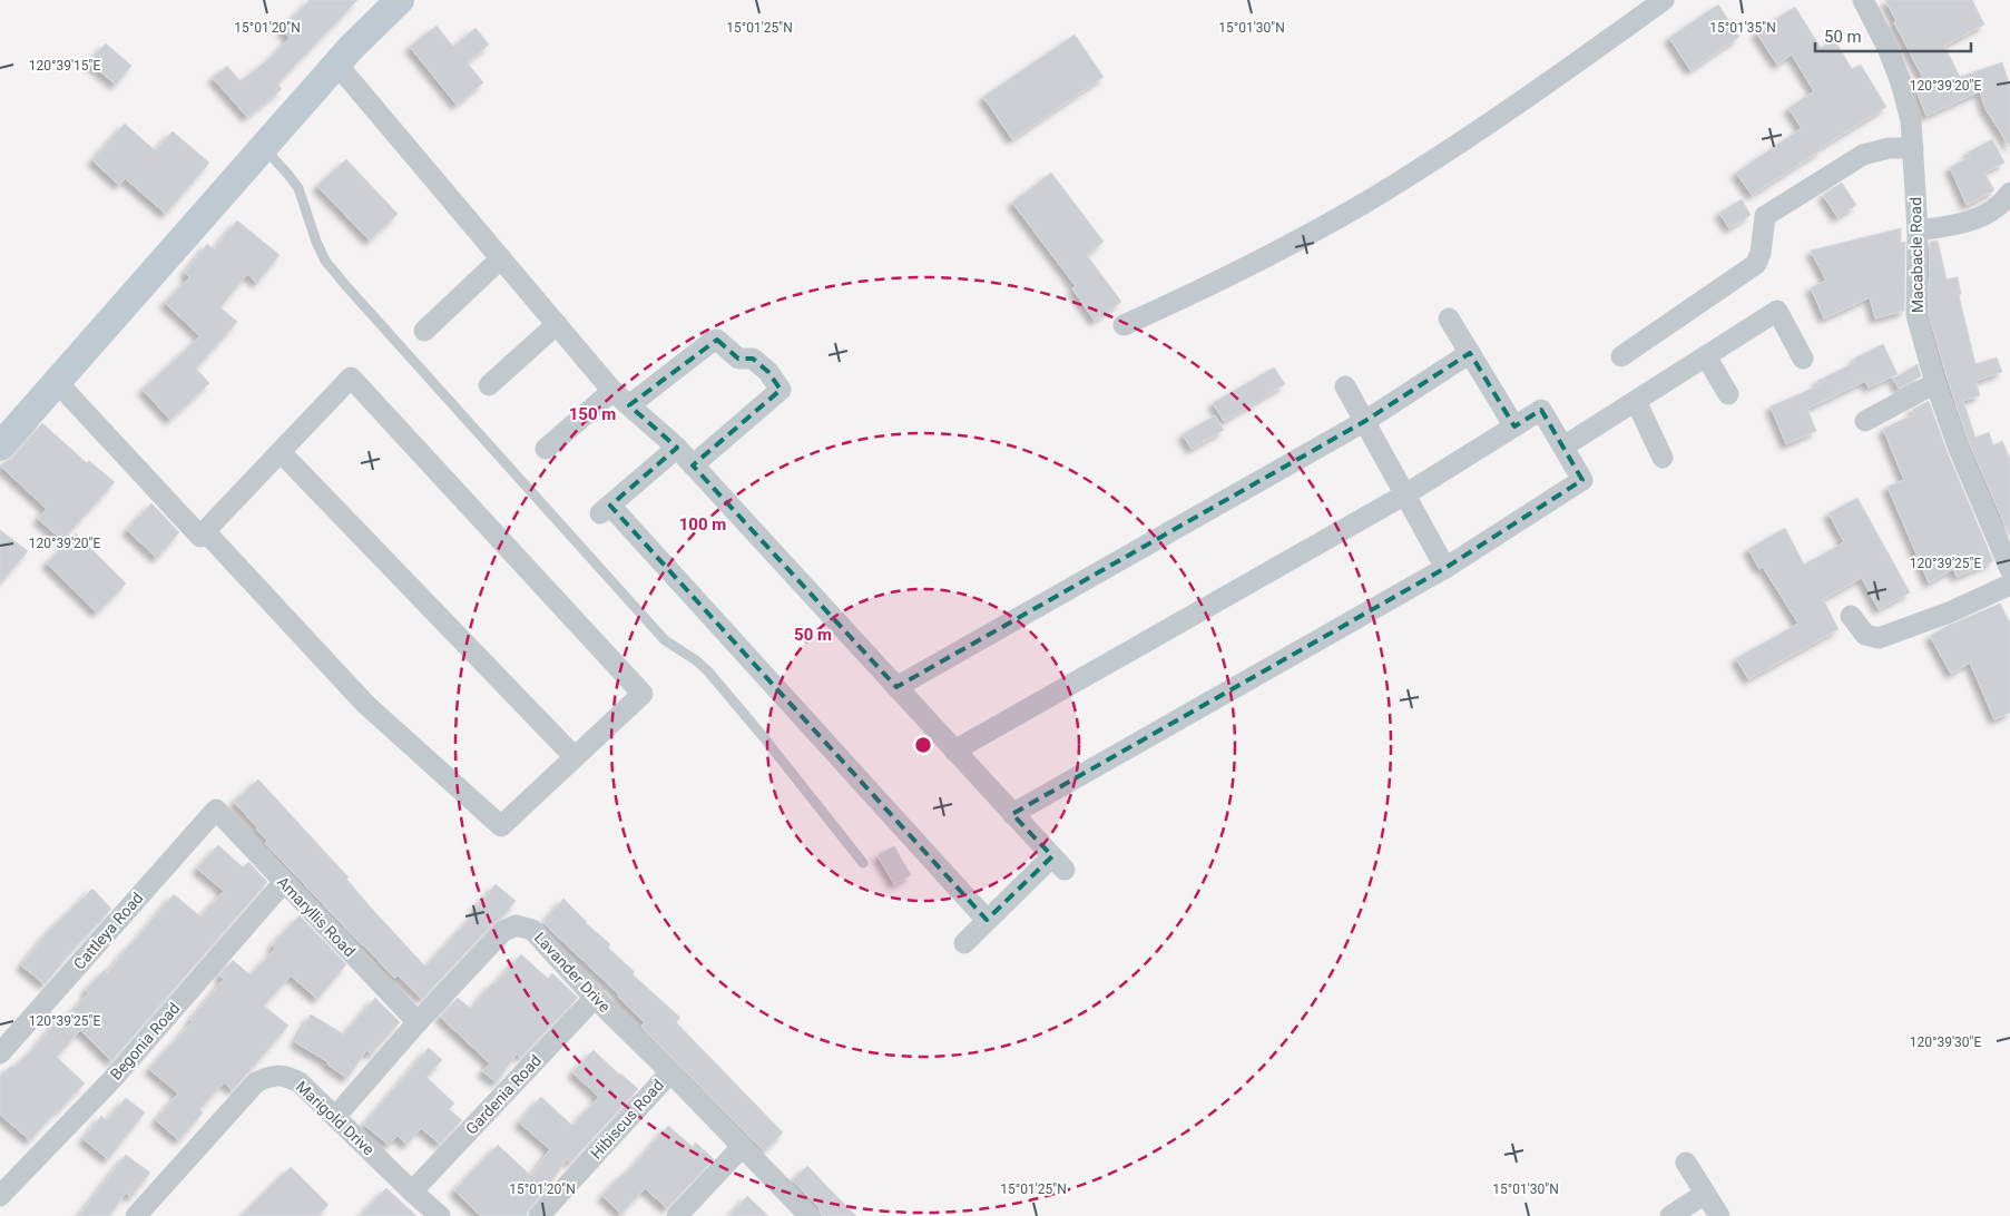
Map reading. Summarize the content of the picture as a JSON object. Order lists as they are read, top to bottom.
{
  "streets": {
    "street": [
      "Macabacle Road",
      "Amaryllis Road",
      "Cattleya Road",
      "Lavander Drive",
      "Begonia Road",
      "Gardenia Road",
      "Marigold Drive",
      "Hibiscus Road"
    ]
  },
  "crossings": [
    ["Amaryllis Road", "Cattleya Road"],
    ["Amaryllis Road", "Lavander Drive"],
    ["Amaryllis Road", "Begonia Road"],
    ["Lavander Drive", "Gardenia Road"],
    ["Lavander Drive", "Marigold Drive"],
    ["Lavander Drive", "Hibiscus Road"],
    ["Gardenia Road", "Marigold Drive"]
  ],
  "scale_bar": "50 m",
  "coordinates": [
    "15°01'20\"N",
    "15°01'25\"N",
    "15°01'30\"N",
    "15°01'35\"N",
    "120°39'15\"E",
    "120°39'20\"E",
    "120°39'25\"E",
    "120°39'30\"E"
  ],
  "rings": ["150 m", "100 m", "50 m"]
}
